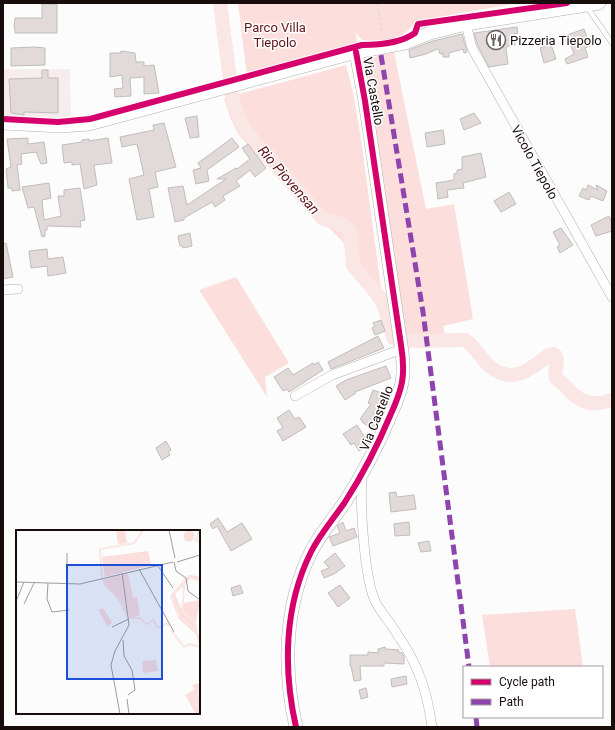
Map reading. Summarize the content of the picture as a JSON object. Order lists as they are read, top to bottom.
{
  "streets": {
    "street": ["Via Castello", "Vicolo Tiepolo"]
  },
  "water": ["Rio Piovensan"],
  "parks": ["Parco Villa Tiepolo"],
  "places": {
    "restaurant": ["Pizzeria Tiepolo"]
  },
  "legend": ["Cycle path", "Path"]
}
